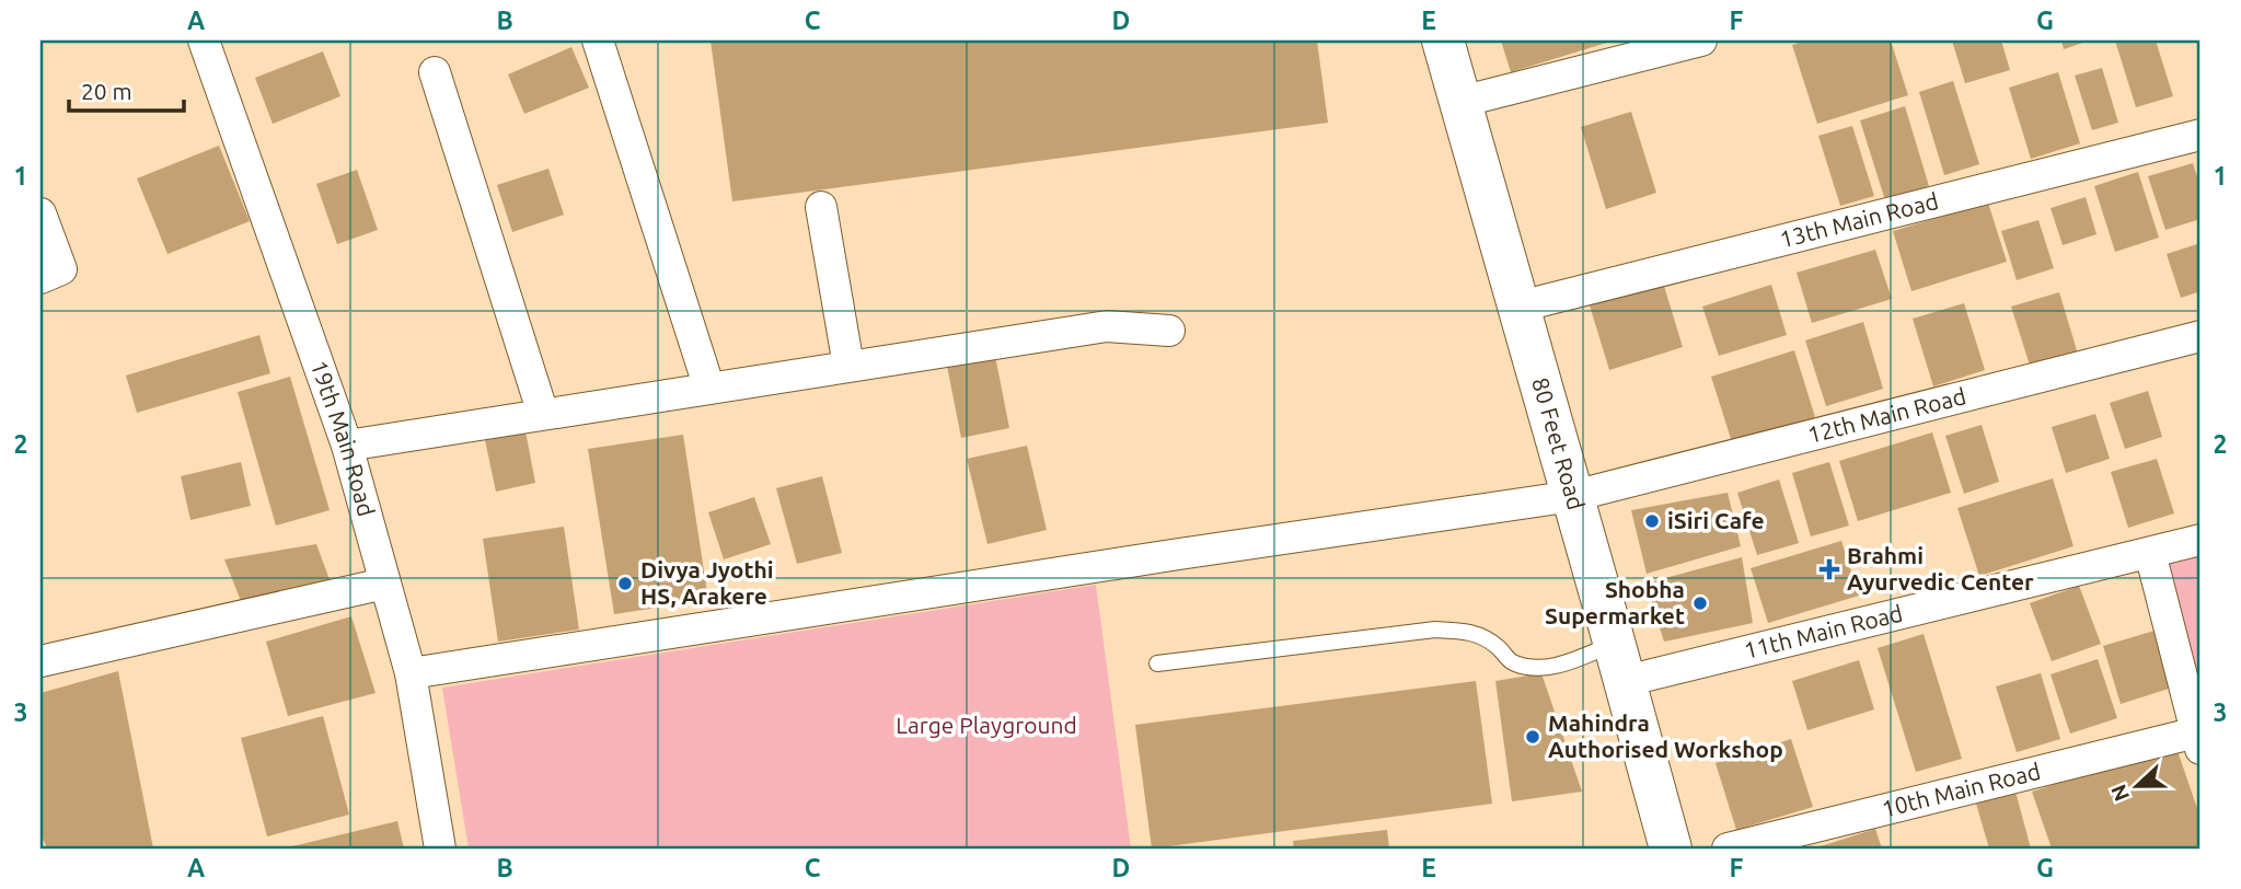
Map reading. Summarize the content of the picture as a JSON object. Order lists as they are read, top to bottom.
{
  "streets": {
    "main road": ["80 Feet Road"],
    "street": [
      "13th Main Road",
      "12th Main Road",
      "19th Main Road",
      "11th Main Road",
      "10th Main Road"
    ]
  },
  "crossings": [
    ["13th Main Road", "80 Feet Road"],
    ["12th Main Road", "19th Main Road"],
    ["12th Main Road", "80 Feet Road"],
    ["80 Feet Road", "11th Main Road"]
  ],
  "parks": ["Large Playground"],
  "places": {
    "other": [
      "iSiri Cafe",
      "Divya Jyothi HS, Arakere",
      "Shobha Supermarket",
      "Mahindra Authorised Workshop"
    ],
    "health": ["Brahmi Ayurvedic Center"]
  },
  "scale_bar": "20 m",
  "north": "left",
  "grid": {
    "columns": [
      "A",
      "B",
      "C",
      "D",
      "E",
      "F",
      "G"
    ],
    "rows": ["1", "2", "3"]
  }
}
